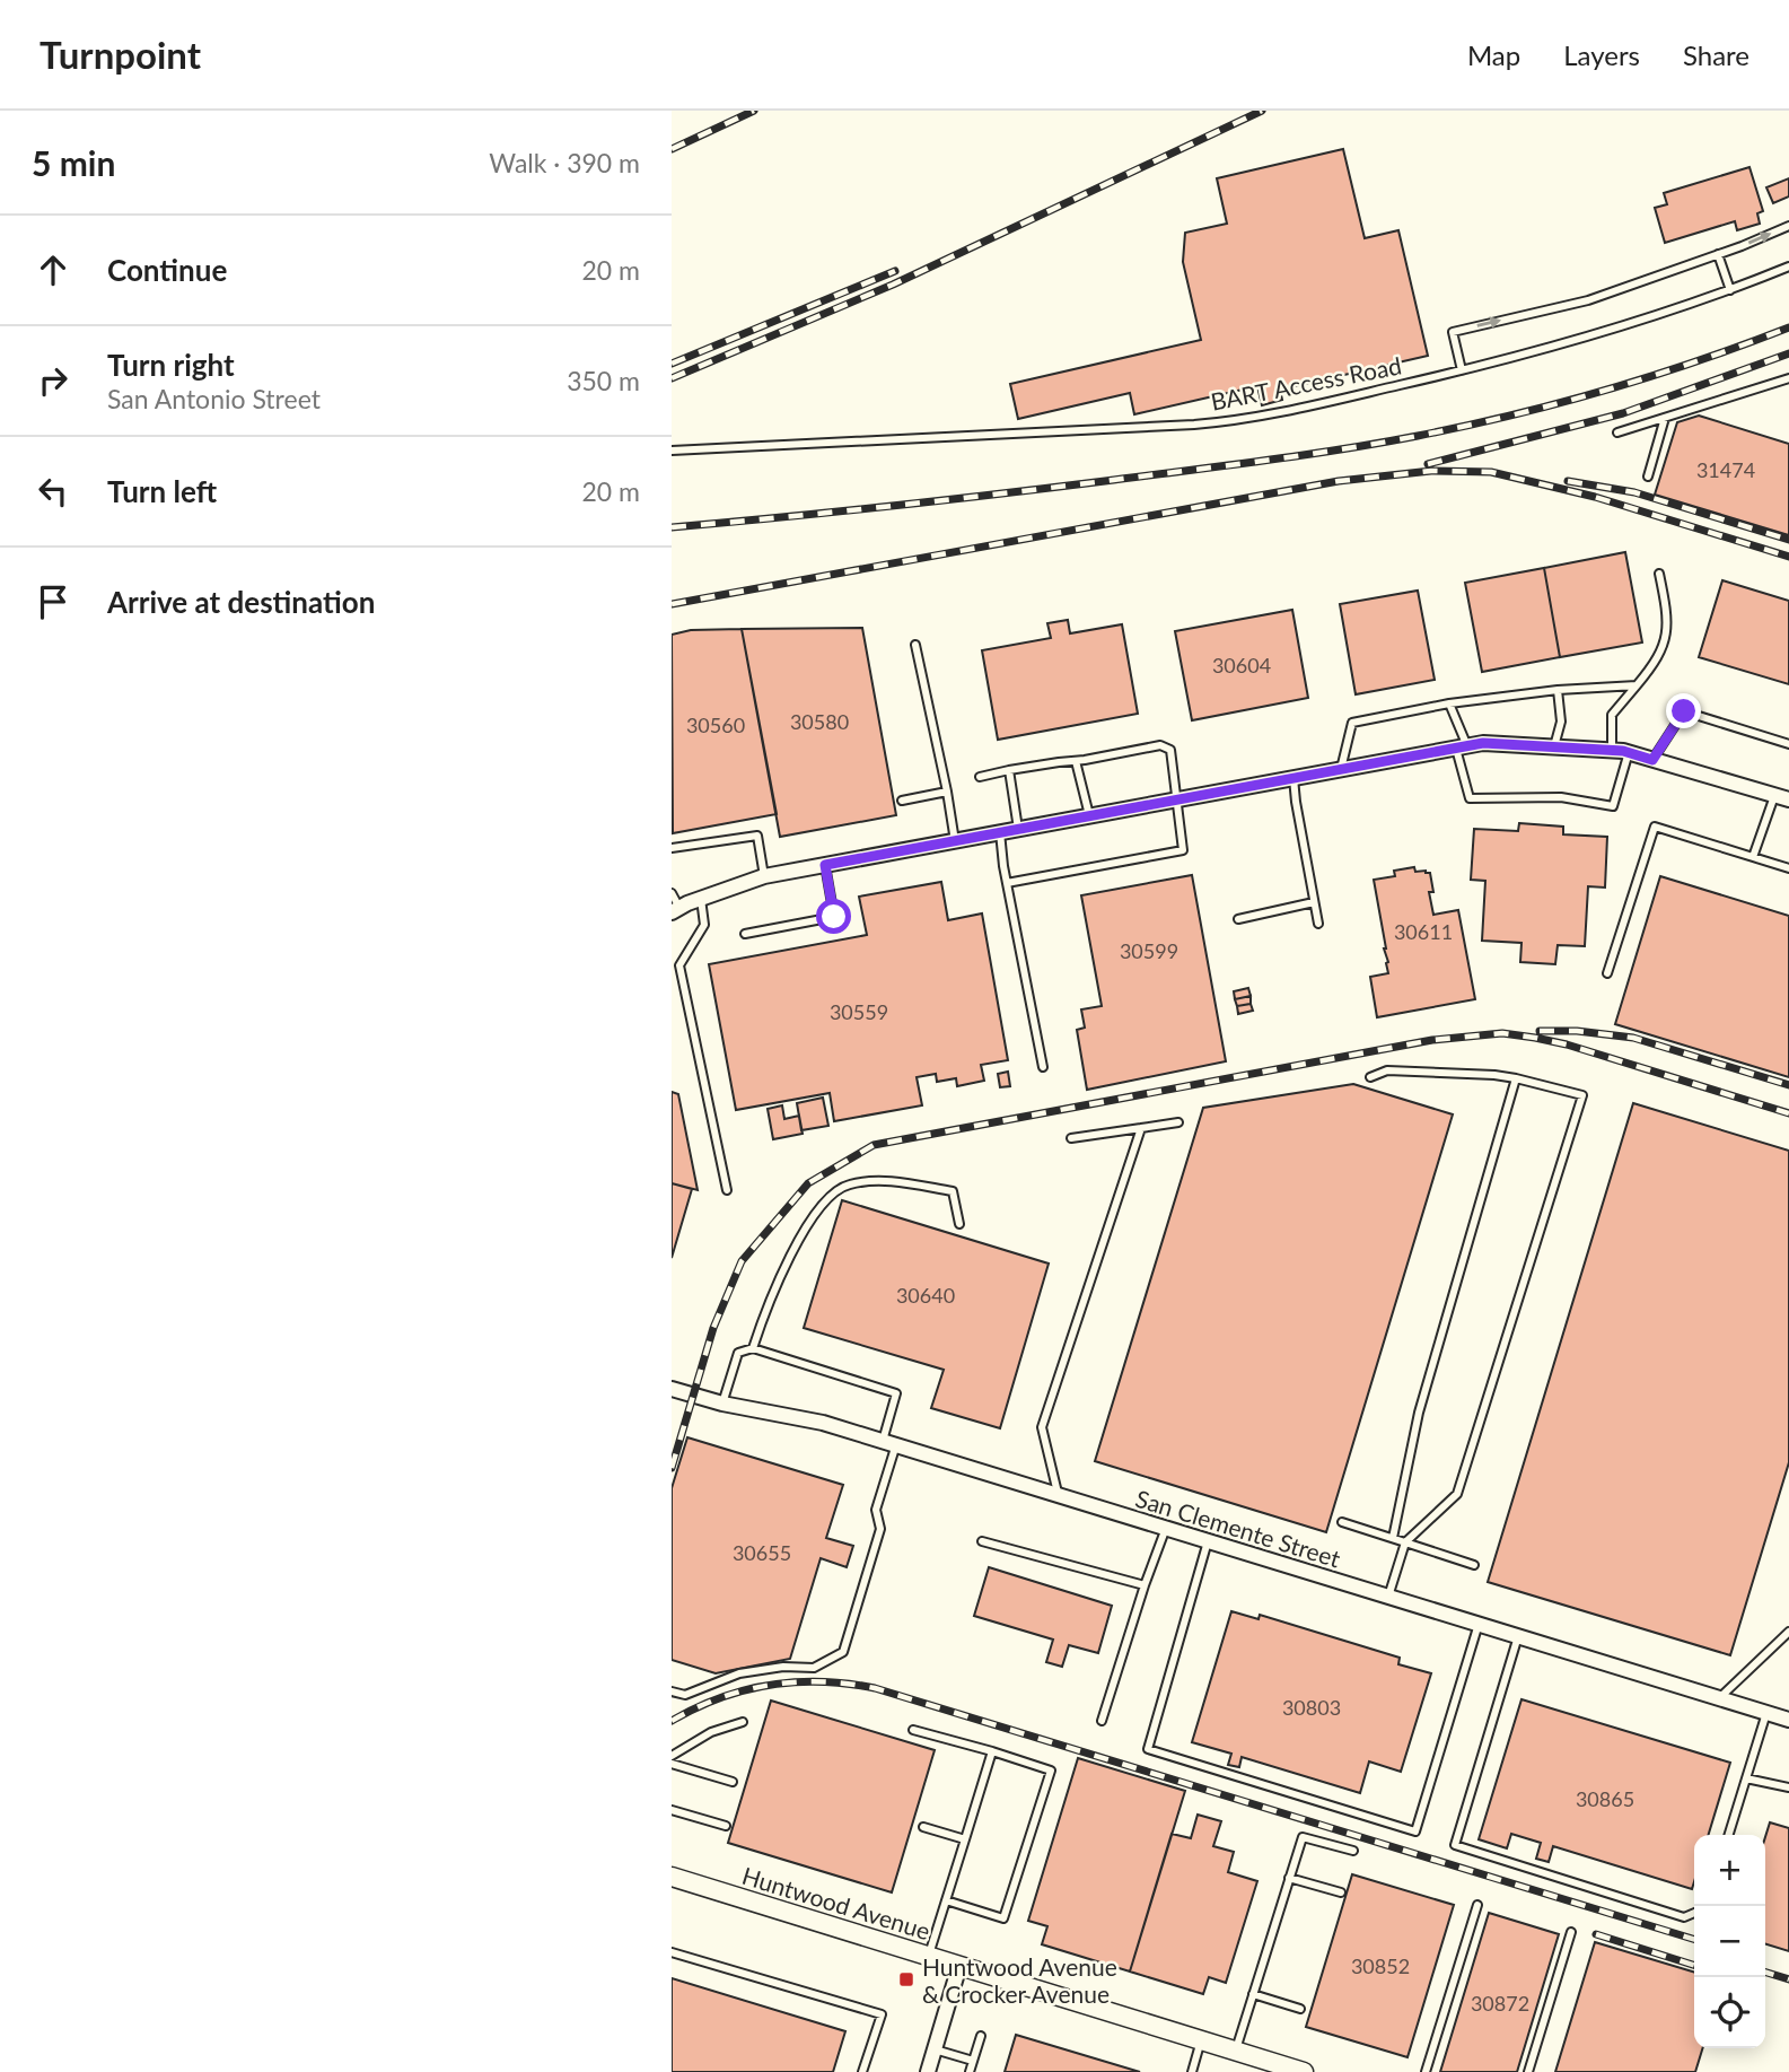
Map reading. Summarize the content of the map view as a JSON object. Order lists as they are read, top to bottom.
{
  "streets": {
    "street": ["San Clemente Street", "Huntwood Avenue"],
    "lane": ["BART Access Road"]
  },
  "places": {
    "transit": ["Huntwood Avenue & Crocker Avenue"]
  },
  "house_numbers": [
    "31474",
    "30604",
    "30580",
    "30560",
    "30611",
    "30599",
    "30559",
    "30640",
    "30655",
    "30803",
    "30865",
    "30852",
    "30872"
  ],
  "page": {
    "header": "Turnpoint",
    "nav": ["Map", "Layers", "Share"],
    "heading": ["5 min", "Walk · 390 m"],
    "list": [
      ["Continue", "20 m"],
      ["Turn right", "San Antonio Street", "350 m"],
      ["Turn left", "20 m"],
      "Arrive at destination"
    ],
    "map_buttons": ["+", "−"]
  }
}
